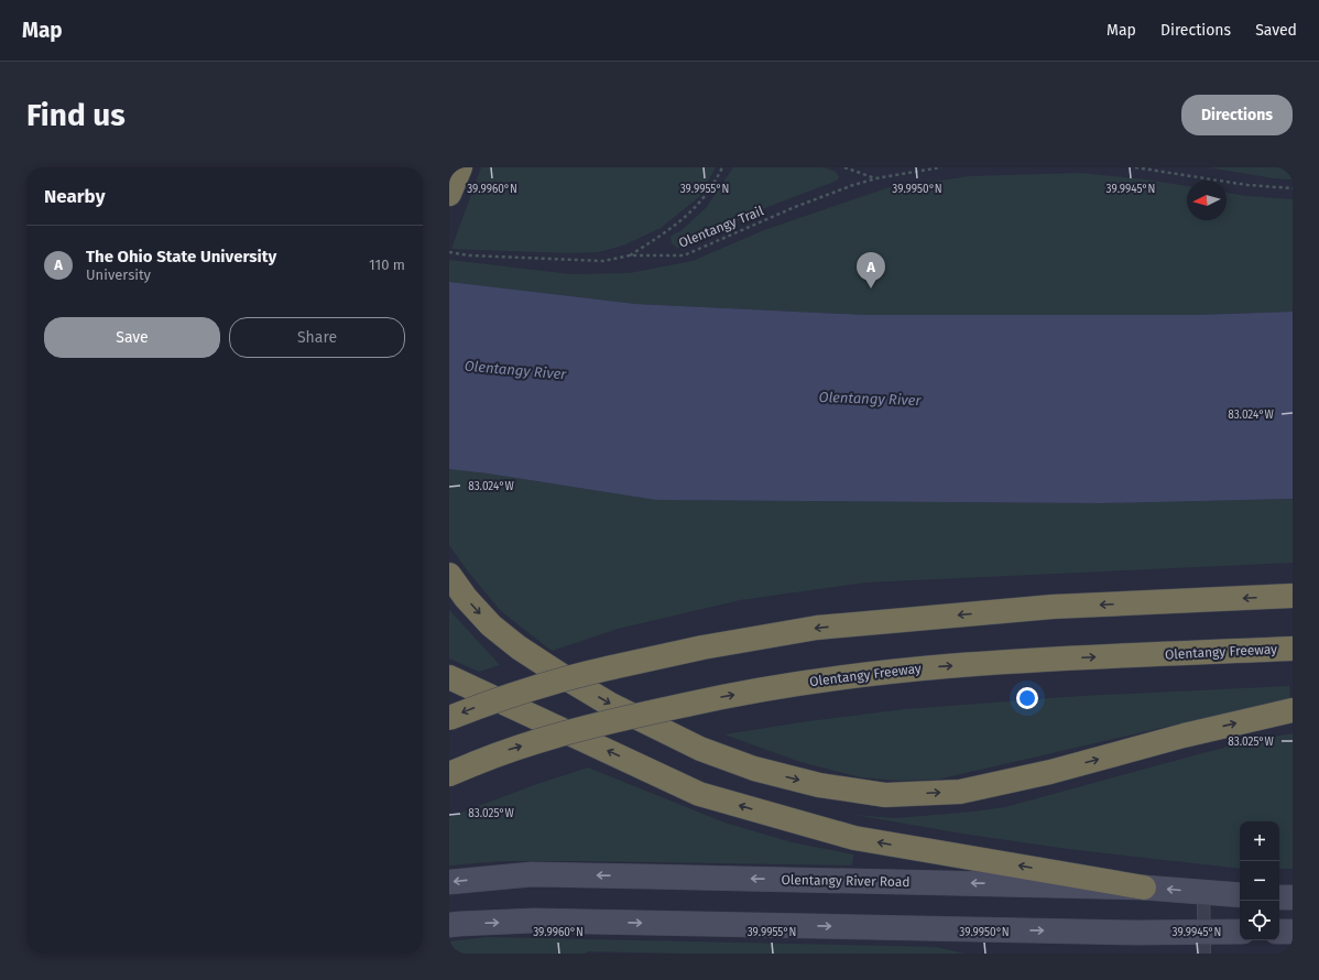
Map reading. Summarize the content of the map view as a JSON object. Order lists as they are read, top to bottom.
{
  "streets": {
    "highway": ["Olentangy Freeway"],
    "main road": ["Olentangy River Road"],
    "path": ["Olentangy Trail"]
  },
  "water": ["Olentangy River"],
  "north": "left",
  "page": {
    "header": "Map",
    "nav": ["Map", "Directions", "Saved"],
    "buttons": [
      "Directions",
      ["Save", "Share"]
    ],
    "title": "Find us",
    "heading": "Nearby",
    "list": [
      {
        "mark": "A",
        "name": "The Ohio State University",
        "note": "University",
        "value": "110 m"
      }
    ],
    "pins": "A",
    "map_buttons": ["+", "−"]
  },
  "coordinates": [
    "39.9960°N",
    "39.9955°N",
    "39.9950°N",
    "39.9945°N",
    "83.024°W",
    "83.025°W"
  ]
}
